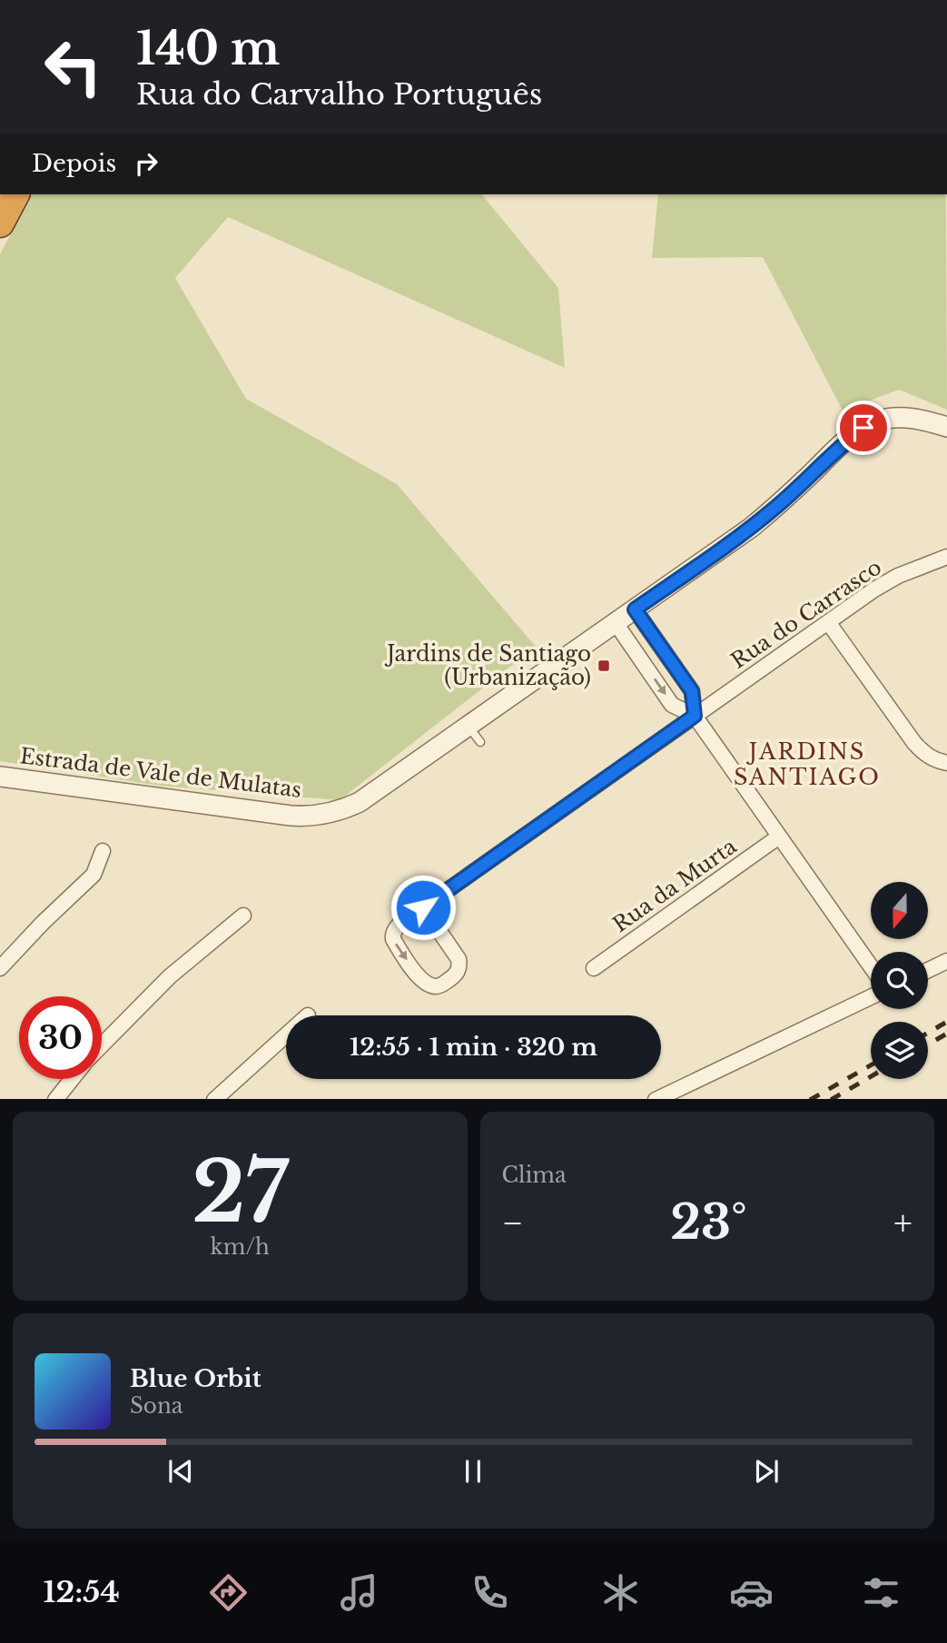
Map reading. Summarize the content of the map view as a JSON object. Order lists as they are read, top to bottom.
{
  "streets": {
    "street": ["Rua do Carrasco", "Estrada de Vale de Mulatas", "Rua da Murta"]
  },
  "districts": ["JARDINS SANTIAGO"],
  "places": {
    "transit": ["Jardins de Santiago (Urbanização)"]
  },
  "north": "bottom",
  "page": {
    "turn": ["140 m", "Rua do Carvalho Português"],
    "then": "Depois",
    "limit": "30",
    "trip": "12:55 · 1 min · 320 m",
    "tile": [
      ["27", "km/h"],
      "Clima"
    ],
    "heat": ["−", "23°", "+"],
    "song": ["Blue Orbit", "Sona"],
    "tabs": "12:54"
  }
}
